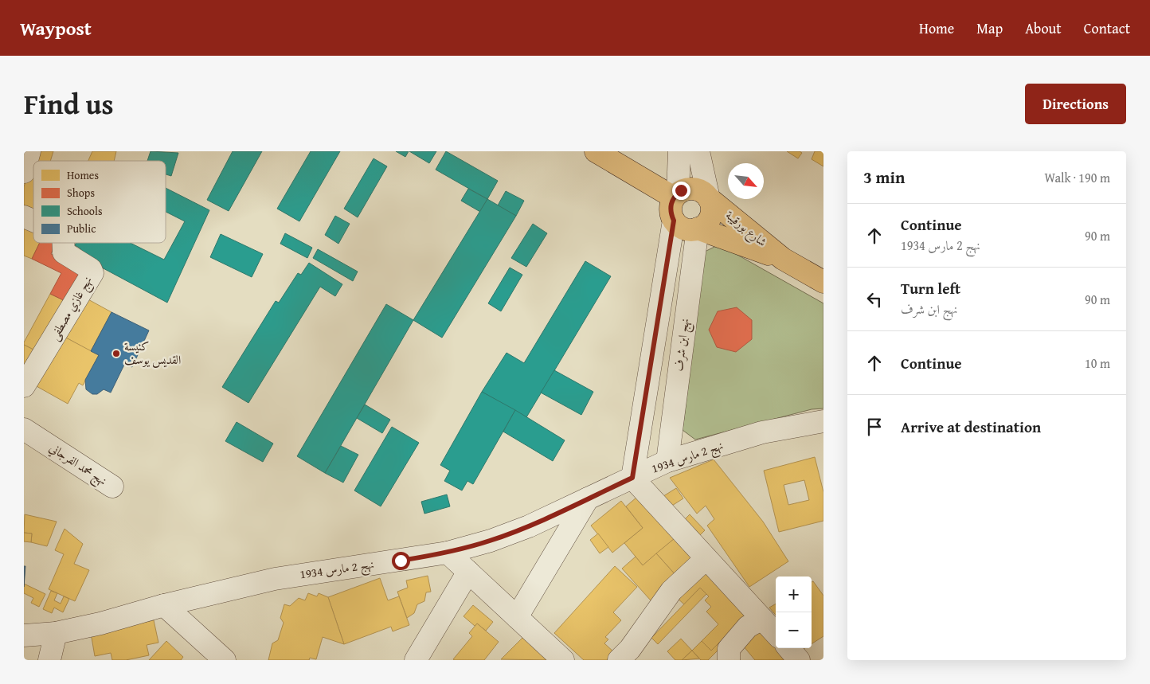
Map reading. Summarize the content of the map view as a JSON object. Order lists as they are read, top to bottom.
{
  "streets": {
    "main road": ["شارع بورقيبة"],
    "street": [
      "نهج غازي مصطفى",
      "نهج ابن شرف",
      "نهج 2 مارس 1934",
      "نهج محمد الفرجاني"
    ]
  },
  "crossings": [
    ["شارع بورقيبة", "نهج ابن شرف"],
    ["نهج ابن شرف", "نهج 2 مارس 1934"]
  ],
  "places": ["كنيسة القديس يوسف"],
  "legend": [
    "Homes",
    "Shops",
    "Schools",
    "Public"
  ],
  "north": "bottom right",
  "page": {
    "header": "Waypost",
    "nav": [
      "Home",
      "Map",
      "About",
      "Contact"
    ],
    "title": "Find us",
    "buttons": "Directions",
    "heading": ["3 min", "Walk · 190 m"],
    "list": [
      ["Continue", "نهج 2 مارس 1934", "90 m"],
      ["Turn left", "نهج ابن شرف", "90 m"],
      ["Continue", "10 m"],
      "Arrive at destination"
    ],
    "map_buttons": ["+", "−"]
  }
}
